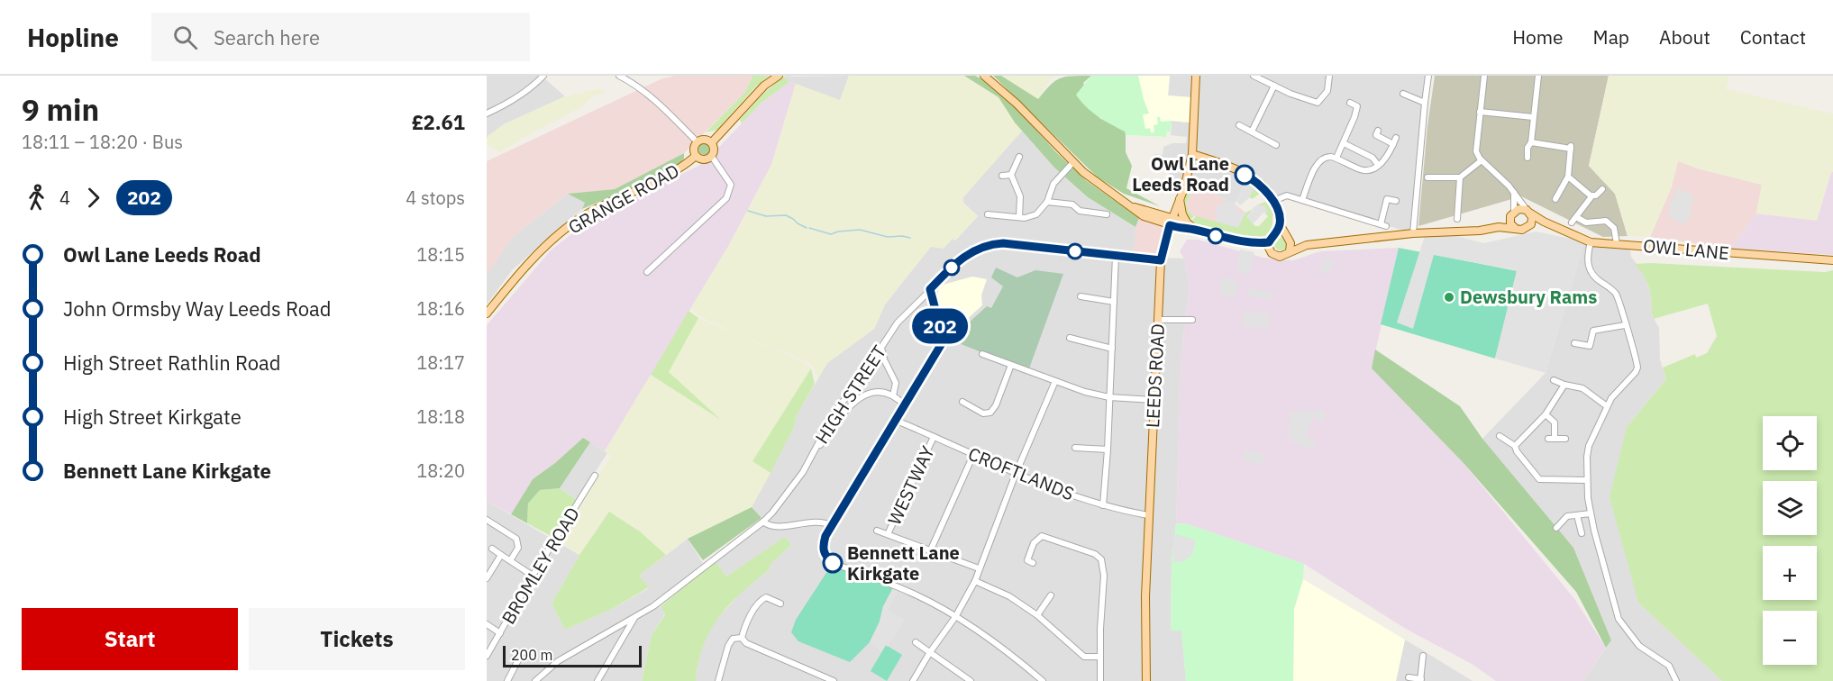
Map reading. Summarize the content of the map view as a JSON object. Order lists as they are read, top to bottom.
{
  "streets": {
    "main road": ["GRANGE ROAD", "OWL LANE", "LEEDS ROAD"],
    "street": [
      "HIGH STREET",
      "CROFTLANDS",
      "WESTWAY",
      "BROMLEY ROAD"
    ]
  },
  "crossings": [
    ["LEEDS ROAD", "HIGH STREET"],
    ["LEEDS ROAD", "CROFTLANDS"],
    ["CROFTLANDS", "WESTWAY"]
  ],
  "places": ["Owl Lane Leeds Road", "Dewsbury Rams", "Bennett Lane Kirkgate"],
  "lines": ["bus line 202"],
  "scale_bar": "200 m",
  "page": {
    "header": "Hopline",
    "search": "Search here",
    "nav": [
      "Home",
      "Map",
      "About",
      "Contact"
    ],
    "heading": ["9 min", "18:11 – 18:20 · Bus", "£2.61"],
    "on_map": "202",
    "legs": ["4", "202", "4 stops"],
    "list": [
      {
        "name": "Owl Lane Leeds Road",
        "value": "18:15"
      },
      {
        "name": "John Ormsby Way Leeds Road",
        "value": "18:16"
      },
      {
        "name": "High Street Rathlin Road",
        "value": "18:17"
      },
      {
        "name": "High Street Kirkgate",
        "value": "18:18"
      },
      {
        "name": "Bennett Lane Kirkgate",
        "value": "18:20"
      }
    ],
    "map_buttons": ["+", "−"],
    "buttons": ["Start", "Tickets"],
    "scale": "200 m"
  }
}
